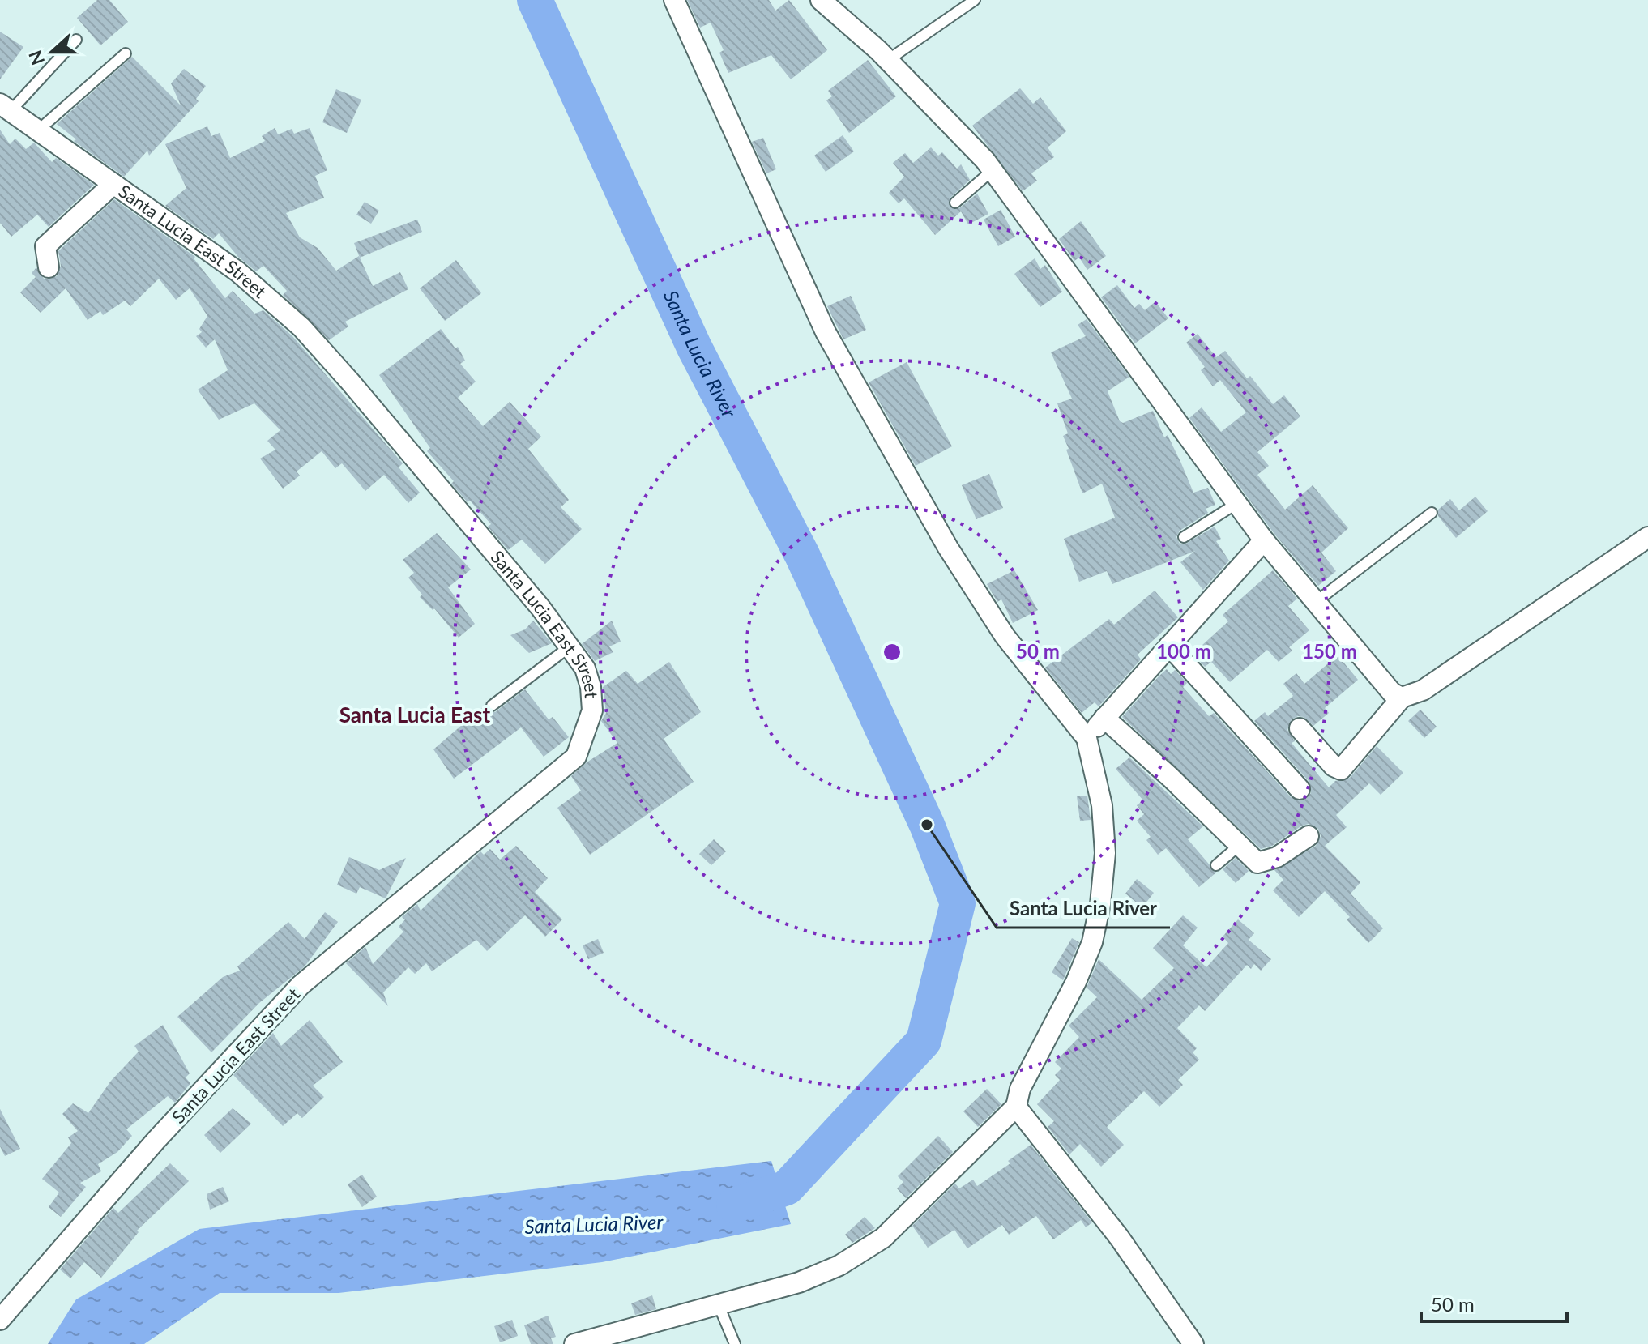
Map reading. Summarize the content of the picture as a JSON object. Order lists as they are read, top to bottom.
{
  "streets": {
    "street": ["Santa Lucia East Street"]
  },
  "districts": ["Santa Lucia East"],
  "water": ["Santa Lucia River"],
  "places": ["Santa Lucia River"],
  "scale_bar": "50 m",
  "north": "left",
  "rings": ["50 m", "100 m", "150 m"]
}
